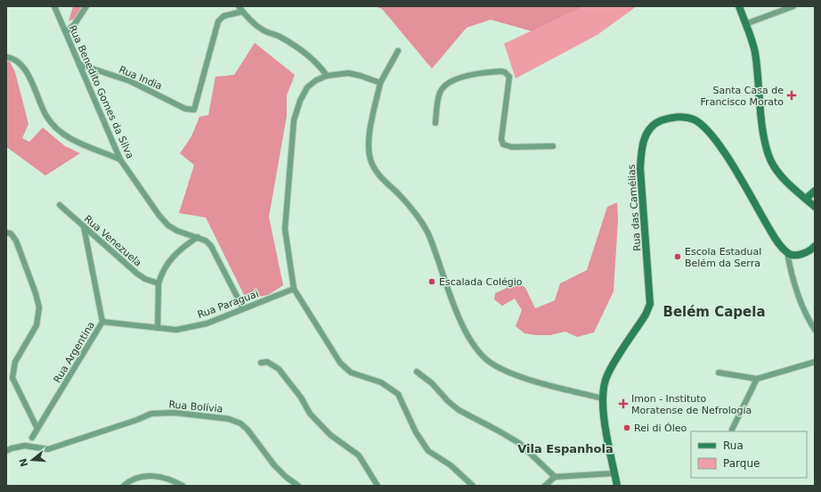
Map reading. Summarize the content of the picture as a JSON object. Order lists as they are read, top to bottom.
{
  "streets": {
    "main road": ["Rua das Camélias"],
    "street": [
      "Rua India",
      "Rua Benedito Gomes da Silva",
      "Rua Venezuela",
      "Rua Paraguai",
      "Rua Argentina",
      "Rua Bolívia"
    ]
  },
  "crossings": [
    ["Rua India", "Rua Benedito Gomes da Silva"],
    ["Rua Benedito Gomes da Silva", "Rua Paraguai"],
    ["Rua Venezuela", "Rua Argentina"],
    ["Rua Paraguai", "Rua Argentina"]
  ],
  "districts": ["Belém Capela", "Vila Espanhola"],
  "places": {
    "health": ["Santa Casa de Francisco Morato", "Imon - Instituto Moratense de Nefrologia"],
    "other": ["Escola Estadual Belém da Serra", "Escalada Colégio", "Rei di Óleo"]
  },
  "legend": ["Rua", "Parque"],
  "north": "left"
}
